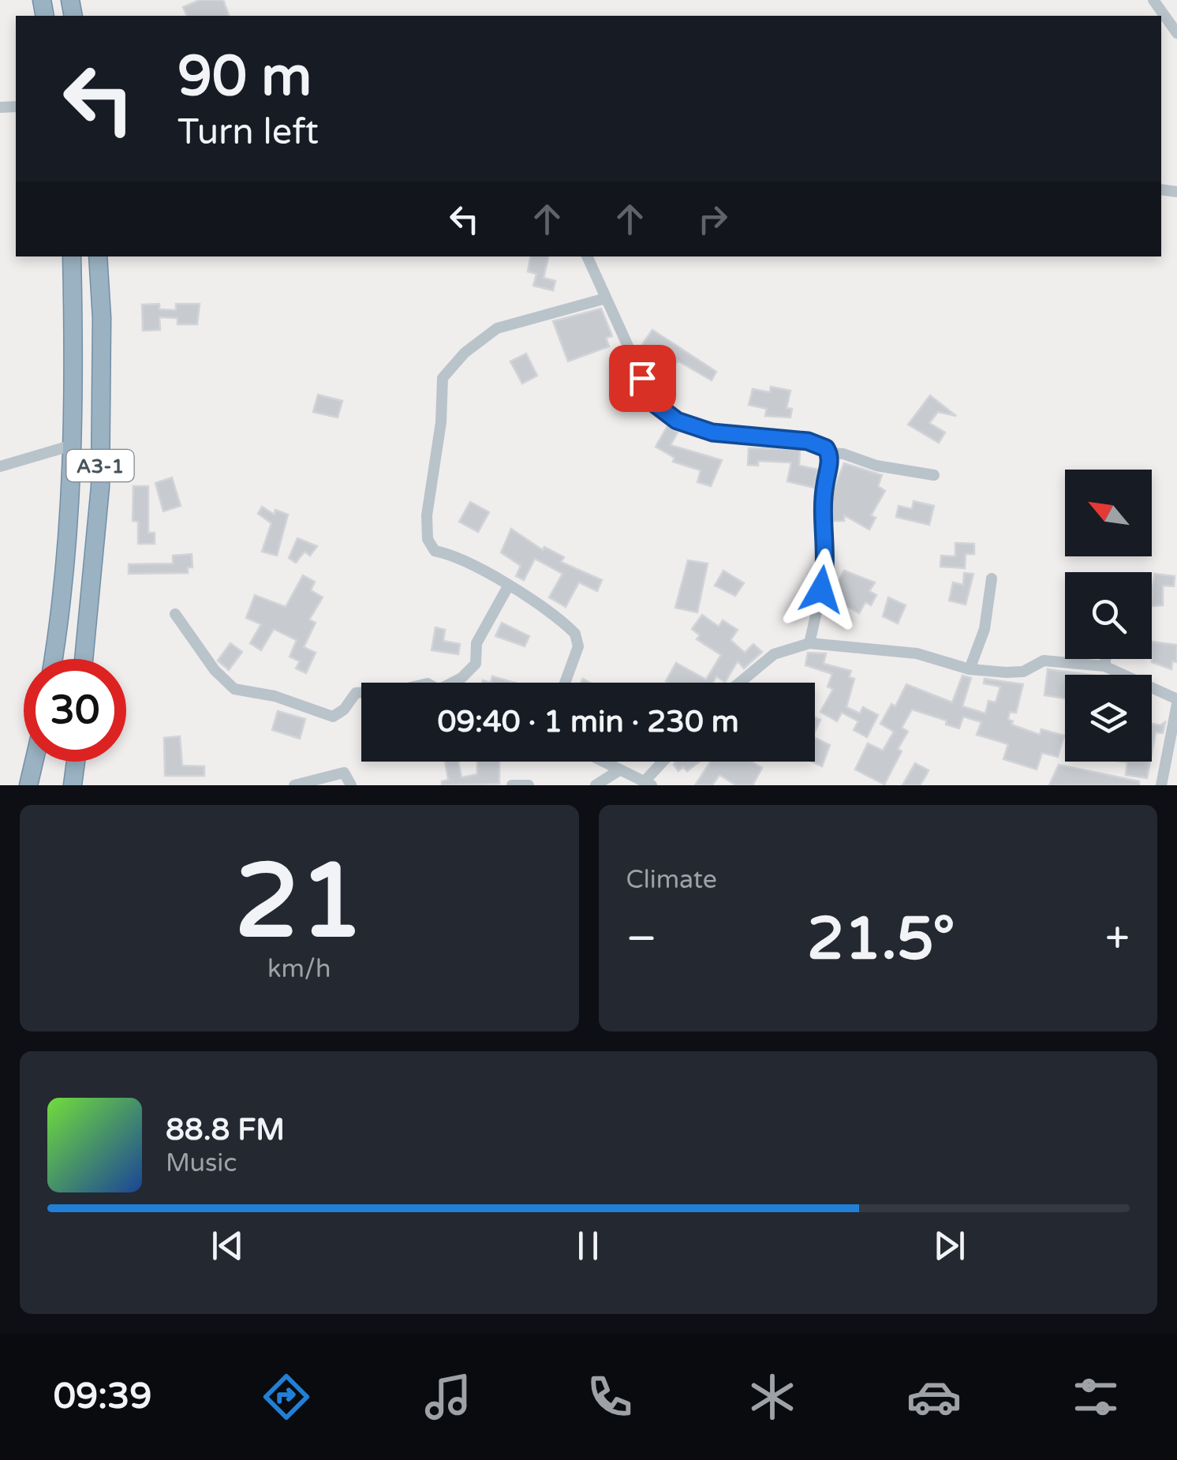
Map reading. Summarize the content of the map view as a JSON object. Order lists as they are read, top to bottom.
{
  "streets": {
    "highway": ["A3-1"]
  },
  "north": "top left",
  "page": {
    "turn": ["90 m", "Turn left"],
    "limit": "30",
    "trip": "09:40 · 1 min · 230 m",
    "tile": [
      ["21", "km/h"],
      "Climate"
    ],
    "heat": ["−", "21.5°", "+"],
    "song": ["88.8 FM", "Music"],
    "tabs": "09:39"
  }
}
